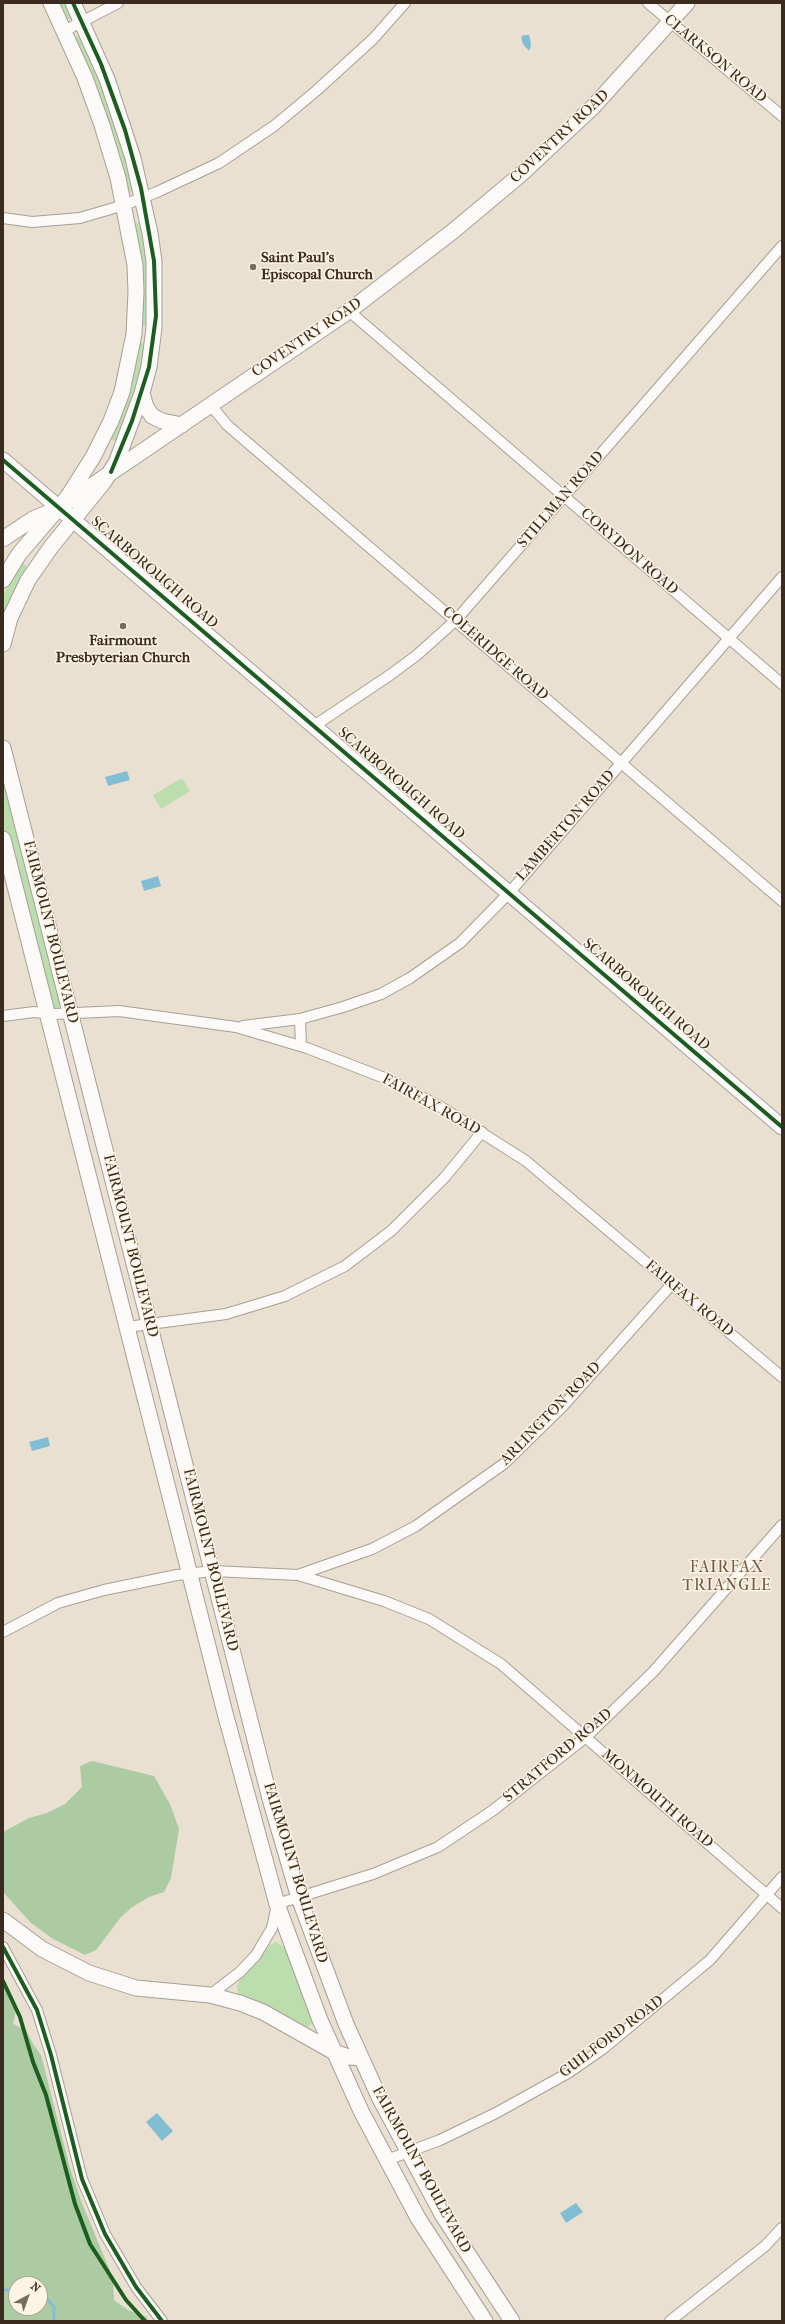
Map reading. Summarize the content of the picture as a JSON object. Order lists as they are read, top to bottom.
{
  "streets": {
    "main road": ["COVENTRY ROAD", "SCARBOROUGH ROAD", "FAIRMOUNT BOULEVARD"],
    "street": [
      "CLARKSON ROAD",
      "STILLMAN ROAD",
      "CORYDON ROAD",
      "COLERIDGE ROAD",
      "LAMBERTON ROAD",
      "FAIRFAX ROAD",
      "ARLINGTON ROAD",
      "STRATFORD ROAD",
      "MONMOUTH ROAD",
      "GUILFORD ROAD"
    ]
  },
  "crossings": [
    ["CLARKSON ROAD", "COVENTRY ROAD"],
    ["COVENTRY ROAD", "CORYDON ROAD"],
    ["COVENTRY ROAD", "SCARBOROUGH ROAD"],
    ["COVENTRY ROAD", "COLERIDGE ROAD"],
    ["STILLMAN ROAD", "CORYDON ROAD"],
    ["STILLMAN ROAD", "SCARBOROUGH ROAD"],
    ["STILLMAN ROAD", "COLERIDGE ROAD"],
    ["CORYDON ROAD", "LAMBERTON ROAD"],
    ["SCARBOROUGH ROAD", "LAMBERTON ROAD"],
    ["COLERIDGE ROAD", "LAMBERTON ROAD"],
    ["LAMBERTON ROAD", "FAIRFAX ROAD"],
    ["FAIRMOUNT BOULEVARD", "FAIRFAX ROAD"],
    ["FAIRMOUNT BOULEVARD", "ARLINGTON ROAD"],
    ["FAIRMOUNT BOULEVARD", "STRATFORD ROAD"],
    ["FAIRMOUNT BOULEVARD", "GUILFORD ROAD"],
    ["FAIRFAX ROAD", "ARLINGTON ROAD"],
    ["ARLINGTON ROAD", "MONMOUTH ROAD"],
    ["STRATFORD ROAD", "MONMOUTH ROAD"],
    ["MONMOUTH ROAD", "GUILFORD ROAD"]
  ],
  "districts": ["FAIRFAX TRIANGLE"],
  "places": ["Saint Paul's Episcopal Church", "Fairmount Presbyterian Church"],
  "north": "top right"
}
